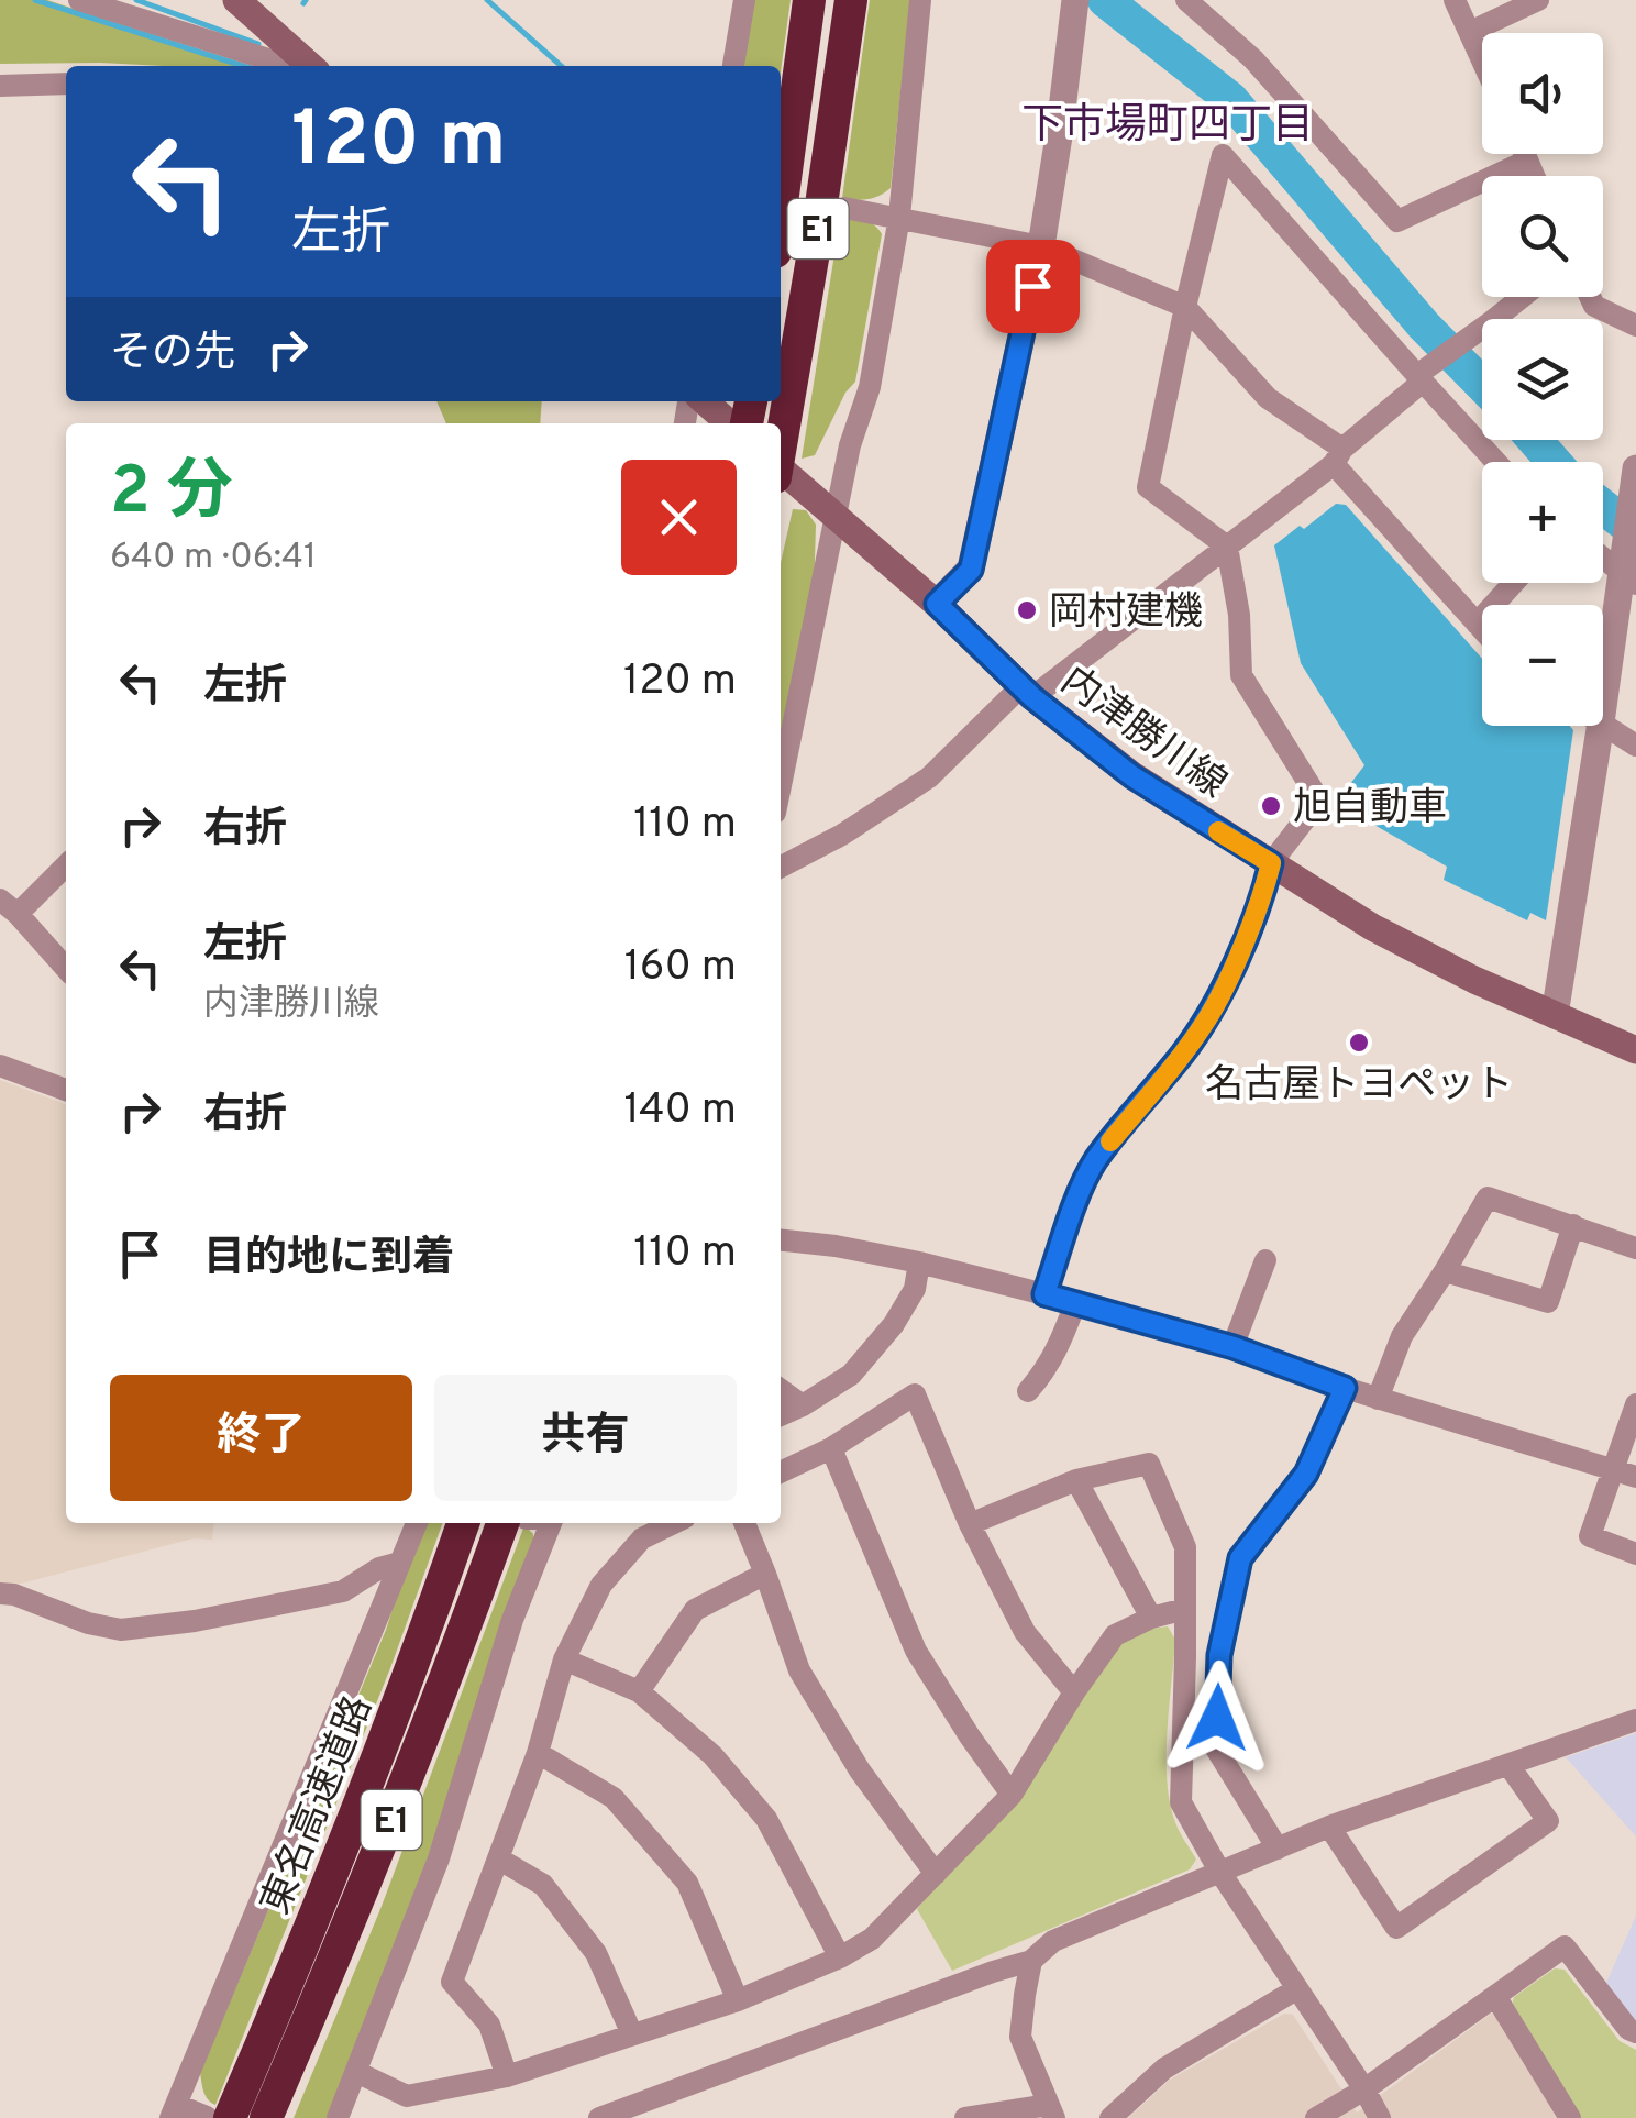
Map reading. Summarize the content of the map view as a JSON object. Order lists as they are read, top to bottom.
{
  "streets": {
    "highway": ["E1", "東名高速道路"],
    "main road": ["内津勝川線"]
  },
  "districts": ["下市場町四丁目"],
  "places": ["岡村建機", "旭自動車", "名古屋トヨペット"],
  "page": {
    "map_buttons": ["+", "−"],
    "turn": ["120 m", "左折"],
    "then": "その先",
    "heading": ["2 分", "640 m · 06:41"],
    "list": [
      {
        "name": "左折",
        "value": "120 m"
      },
      {
        "name": "右折",
        "value": "110 m"
      },
      {
        "name": "左折",
        "note": "内津勝川線",
        "value": "160 m"
      },
      {
        "name": "右折",
        "value": "140 m"
      },
      {
        "name": "目的地に到着",
        "value": "110 m"
      }
    ],
    "buttons": ["終了", "共有"]
  }
}
